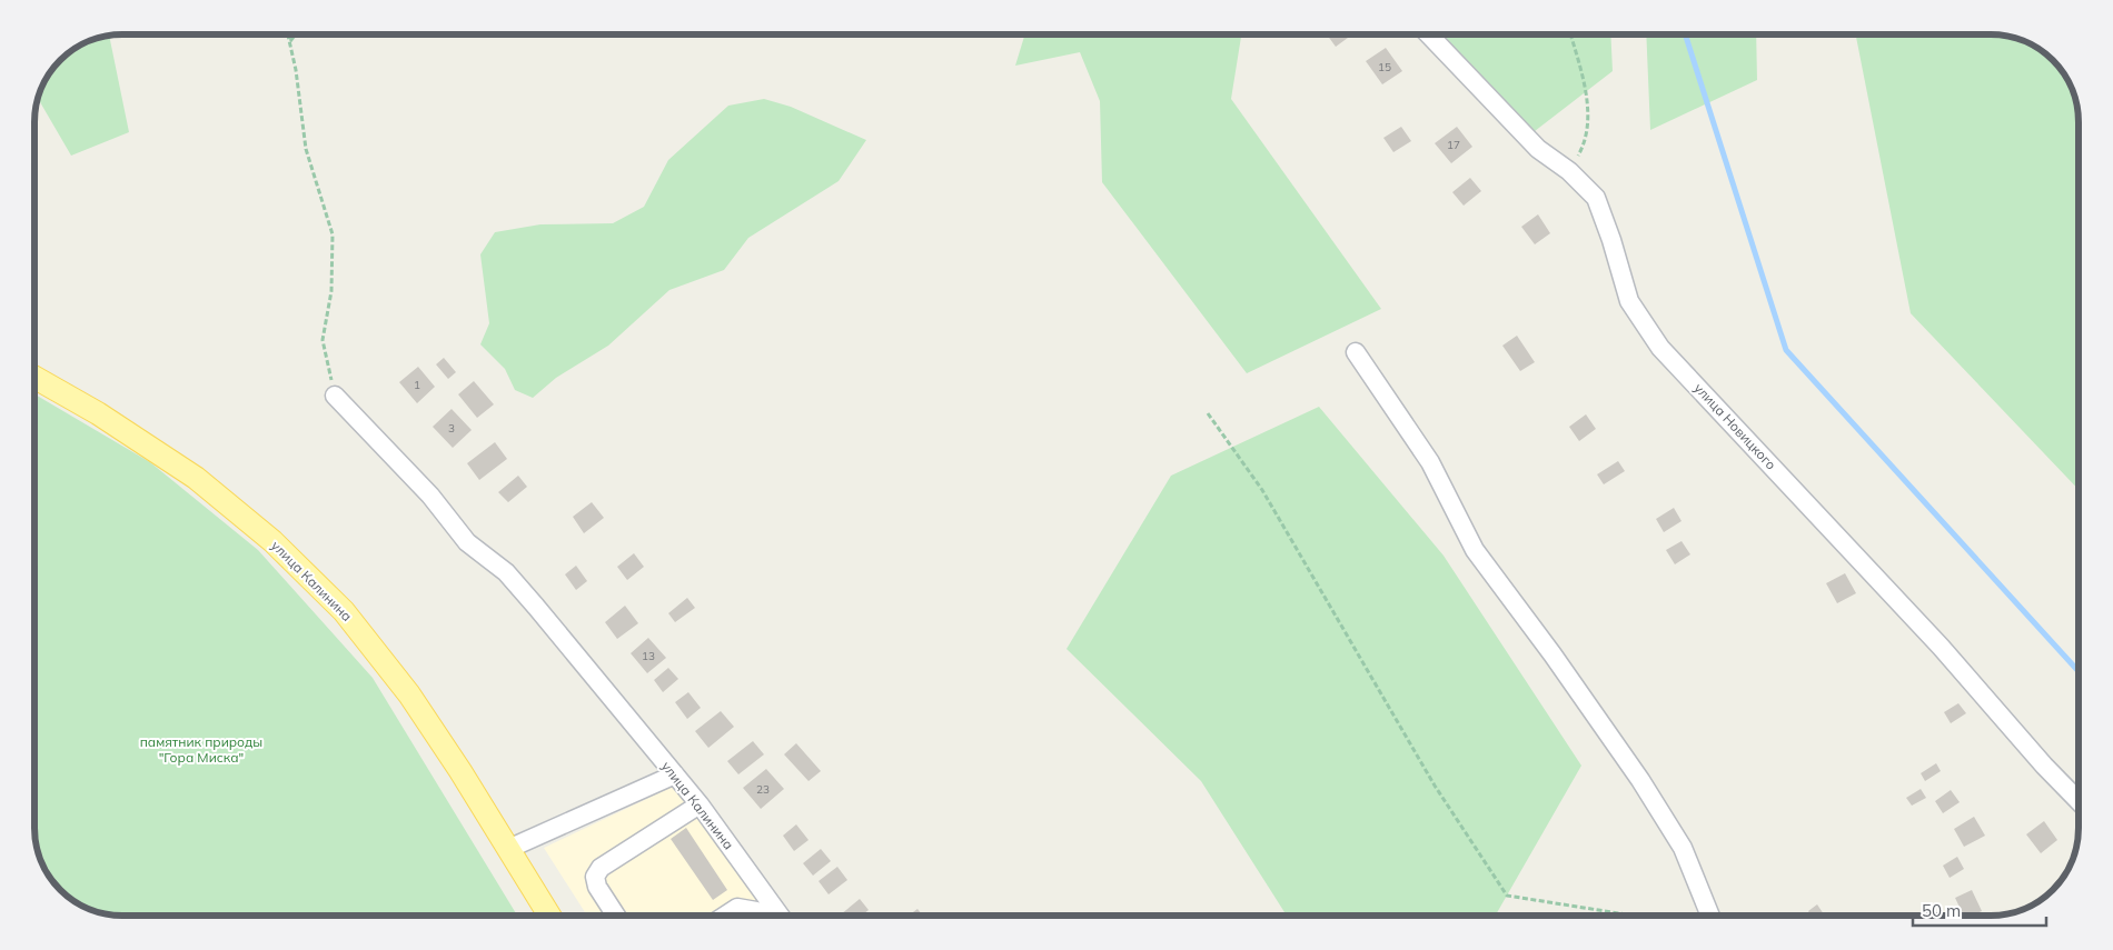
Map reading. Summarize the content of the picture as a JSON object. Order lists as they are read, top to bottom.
{
  "streets": {
    "main road": ["улица Калинина"],
    "street": ["улица Новицкого"]
  },
  "parks": ["памятник природы \"Гора Миска\""],
  "house_numbers": [
    "15",
    "17",
    "1",
    "3",
    "13",
    "23"
  ],
  "scale_bar": "50 m"
}
